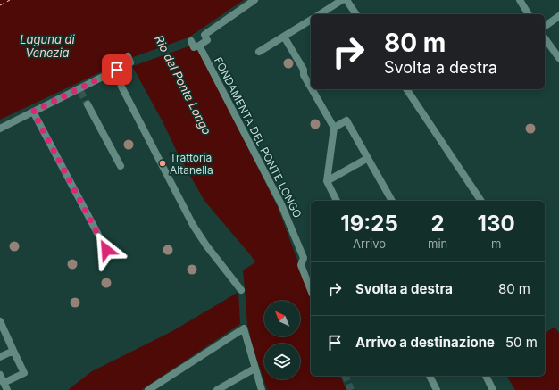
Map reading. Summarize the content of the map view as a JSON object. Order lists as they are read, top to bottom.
{
  "streets": {
    "street": ["FONDAMENTA DEL PONTE LONGO"]
  },
  "water": ["Laguna di Venezia", "Rio del Ponte Longo"],
  "places": ["Trattoria Altanella"],
  "north": "top left",
  "page": {
    "turn": ["80 m", "Svolta a destra"],
    "eta": [
      "19:25",
      "Arrivo",
      "2",
      "min",
      "130",
      "m"
    ],
    "list": [
      {
        "name": "Svolta a destra",
        "value": "80 m"
      },
      {
        "name": "Arrivo a destinazione",
        "value": "50 m"
      }
    ]
  }
}
